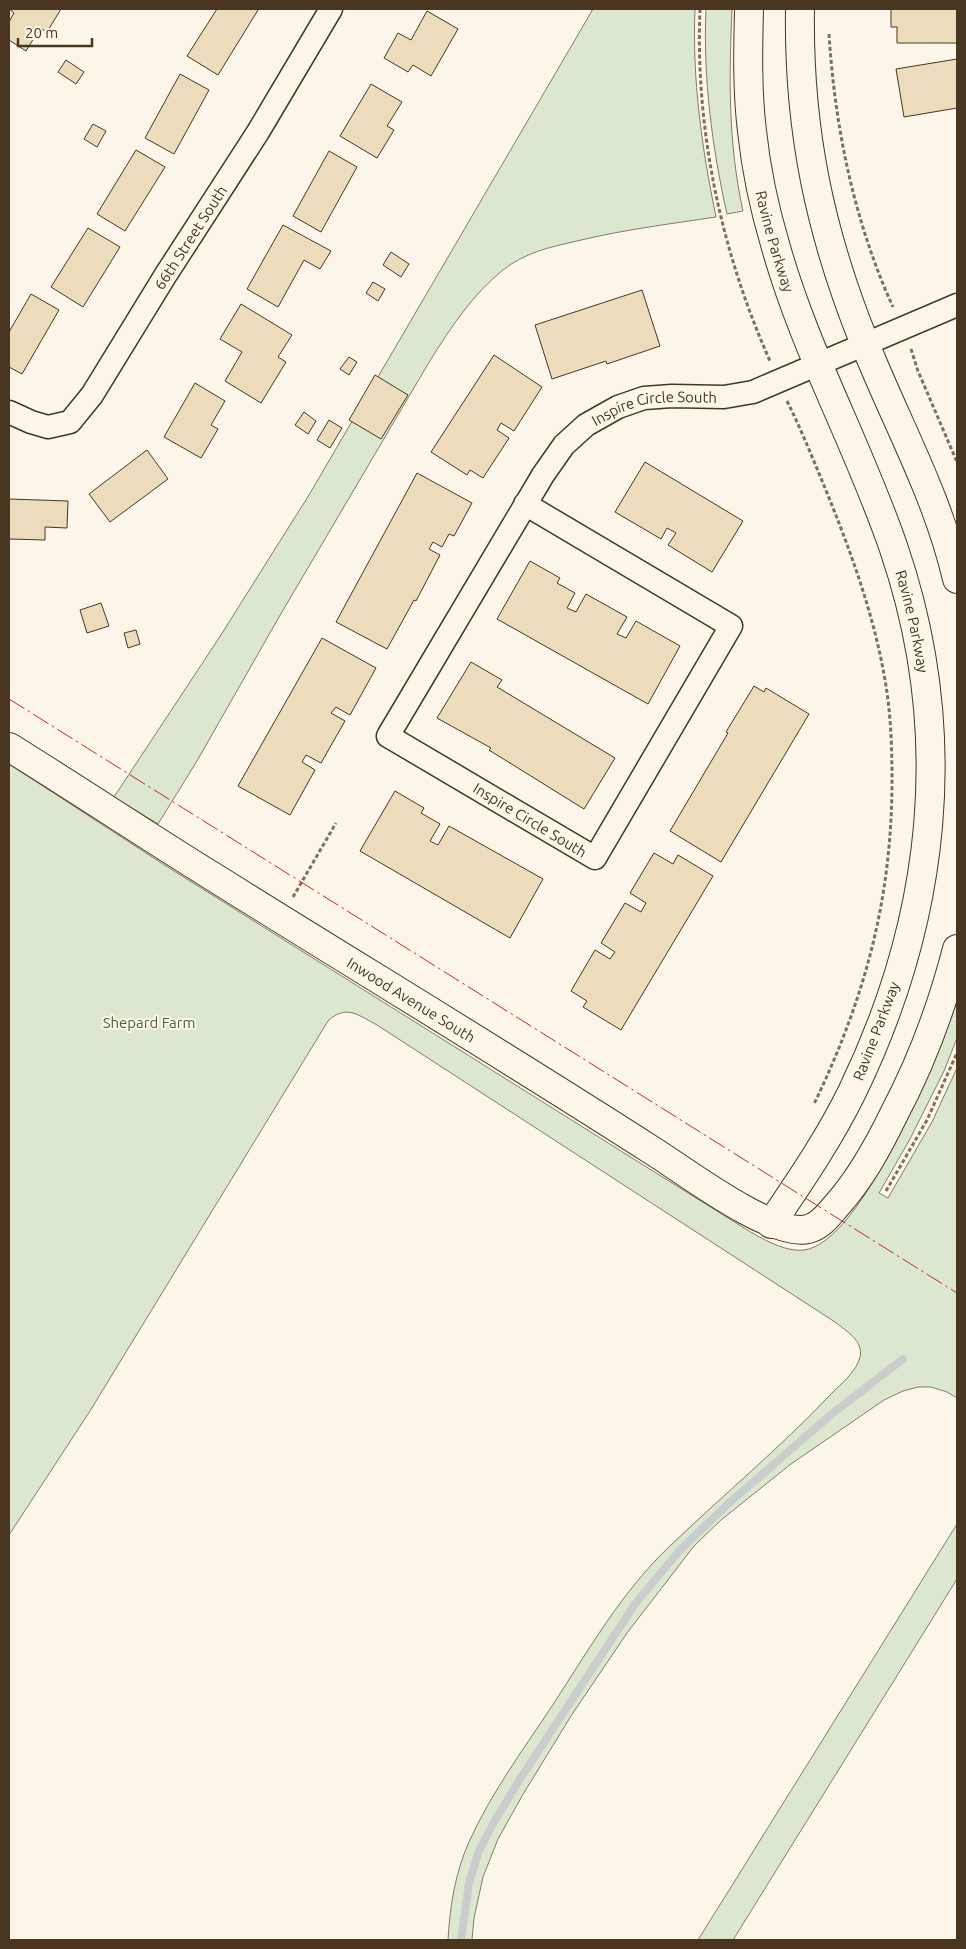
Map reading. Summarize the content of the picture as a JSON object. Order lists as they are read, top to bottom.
{
  "streets": {
    "street": [
      "66th Street South",
      "Ravine Parkway",
      "Inspire Circle South",
      "Inwood Avenue South"
    ]
  },
  "crossings": [
    ["Ravine Parkway", "Inspire Circle South"],
    ["Ravine Parkway", "Inwood Avenue South"]
  ],
  "parks": ["Shepard Farm"],
  "scale_bar": "20 m"
}
